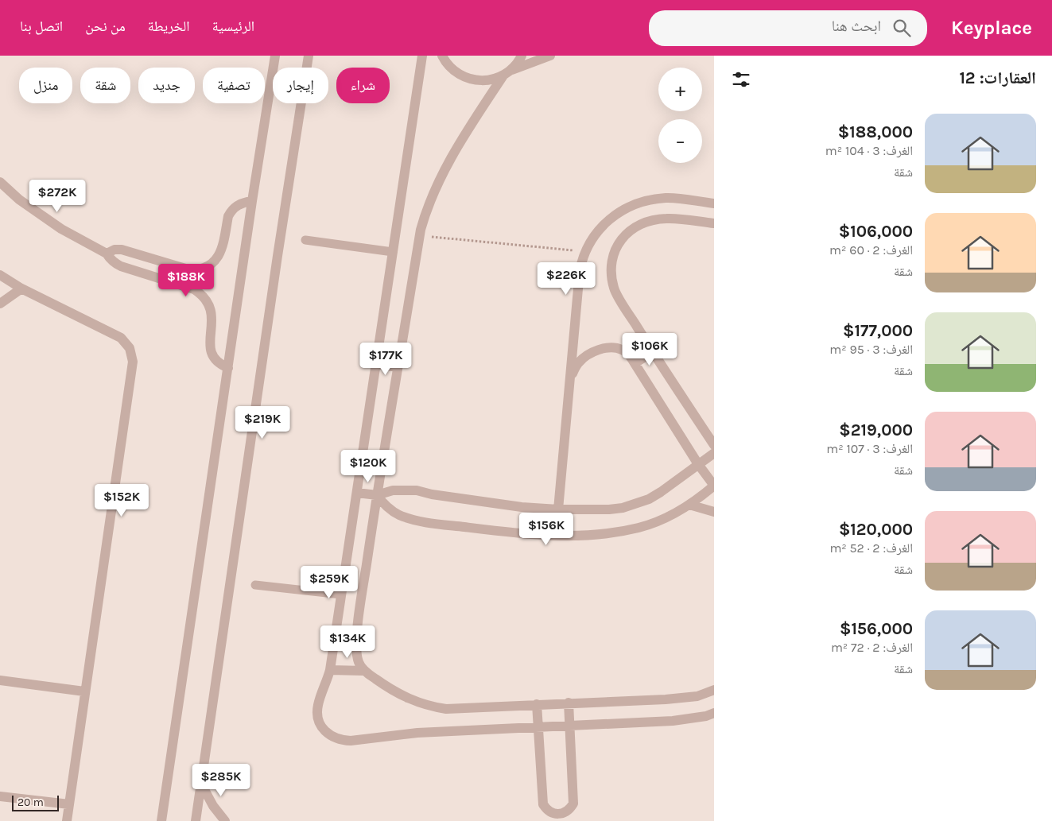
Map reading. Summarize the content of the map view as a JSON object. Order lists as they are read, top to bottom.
{
  "scale_bar": "20 m",
  "page": {
    "header": "Keyplace",
    "search": "ابحث هنا",
    "nav": [
      "الرئيسية",
      "الخريطة",
      "من نحن",
      "اتصل بنا"
    ],
    "heading": "العقارات: 12",
    "map_buttons": ["+", "−"],
    "chip": [
      "شراء",
      "إيجار",
      "تصفية",
      "جديد",
      "شقة",
      "منزل"
    ],
    "list": [
      {
        "name": "$188,000",
        "note": "الغرف: 3 · 104 m² · شقة"
      },
      {
        "name": "$106,000",
        "note": "الغرف: 2 · 60 m² · شقة"
      },
      {
        "name": "$177,000",
        "note": "الغرف: 3 · 95 m² · شقة"
      },
      {
        "name": "$219,000",
        "note": "الغرف: 3 · 107 m² · شقة"
      },
      {
        "name": "$120,000",
        "note": "الغرف: 2 · 52 m² · شقة"
      },
      {
        "name": "$156,000",
        "note": "الغرف: 2 · 72 m² · شقة"
      }
    ],
    "price": [
      "$272K",
      "$226K",
      "$188K",
      "$106K",
      "$177K",
      "$219K",
      "$120K",
      "$152K",
      "$156K",
      "$259K",
      "$134K",
      "$285K"
    ],
    "scale": "20 m"
  }
}
